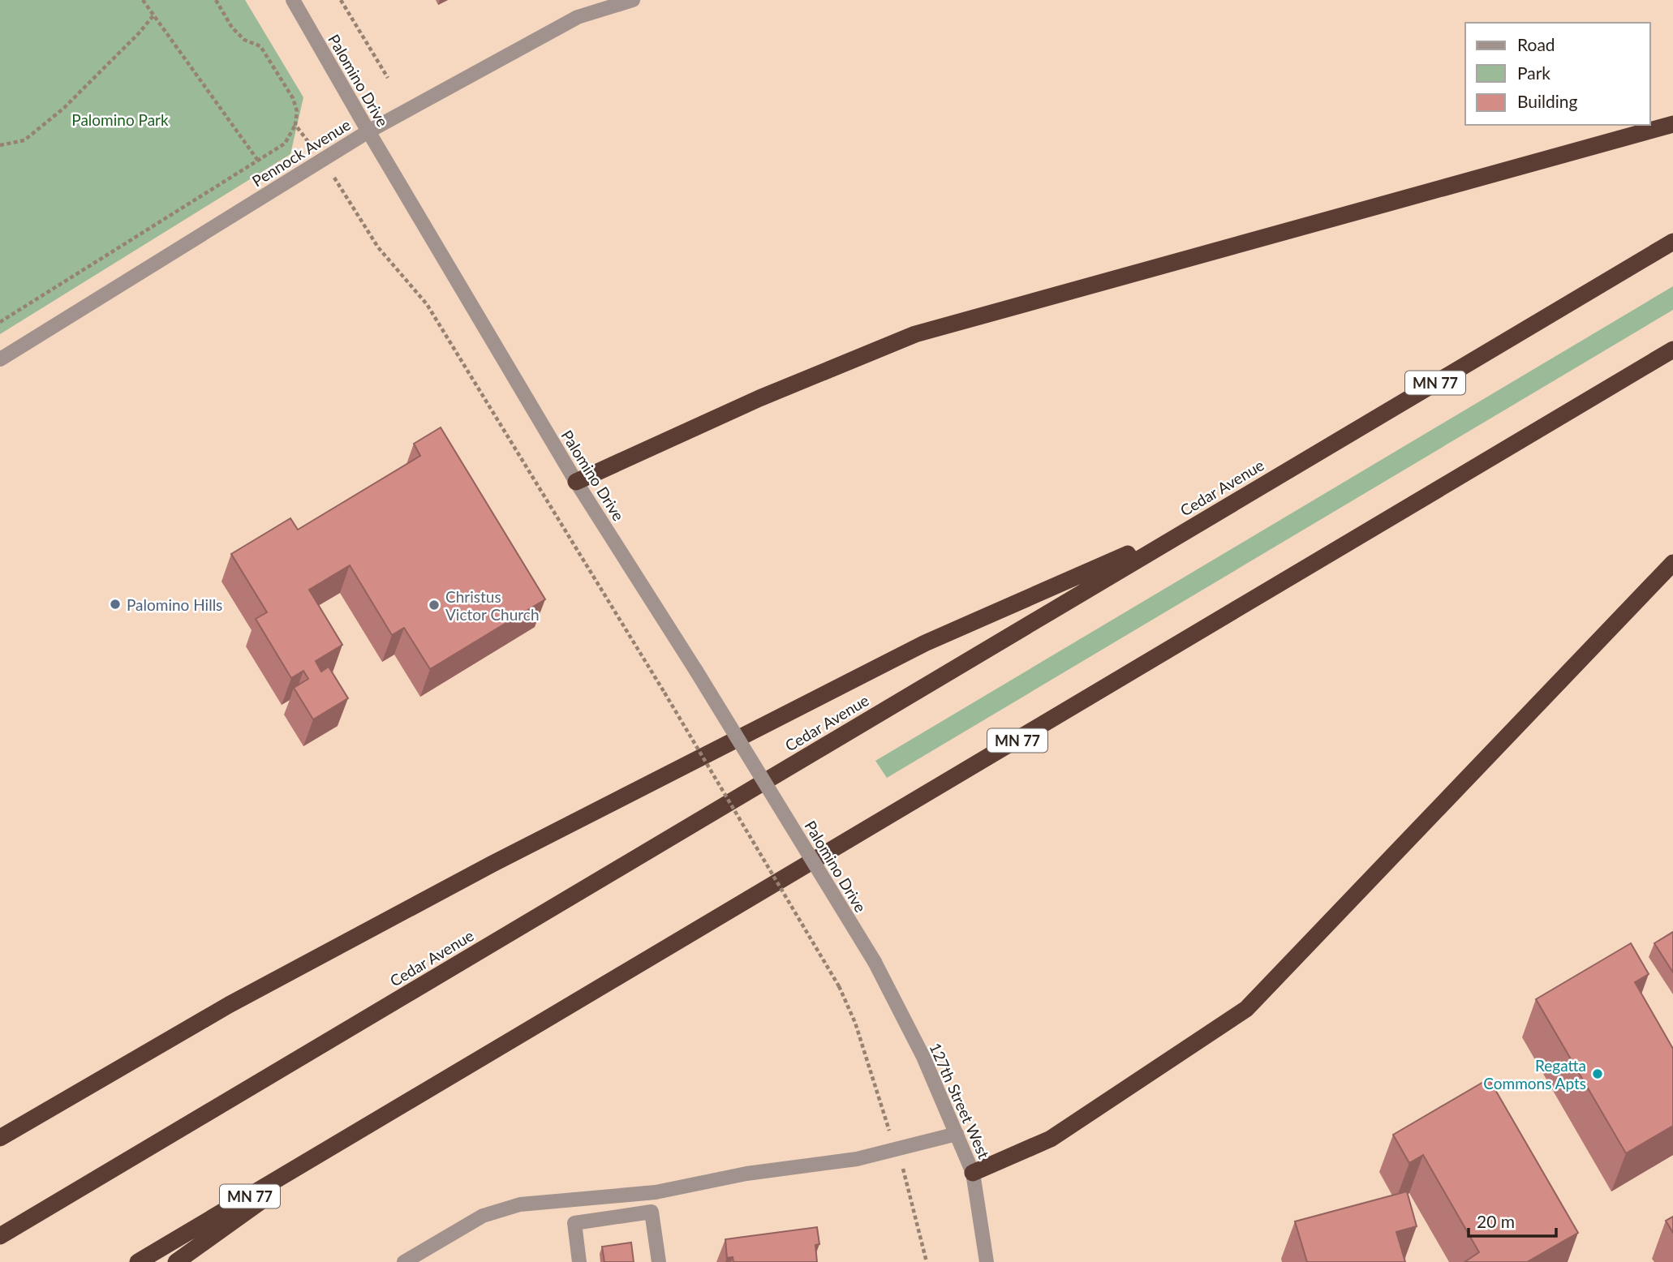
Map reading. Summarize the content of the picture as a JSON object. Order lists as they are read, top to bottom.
{
  "streets": {
    "highway": ["MN 77", "Cedar Avenue"],
    "street": ["Palomino Drive", "Pennock Avenue", "127th Street West"]
  },
  "crossings": [
    ["Palomino Drive", "Pennock Avenue"],
    ["Palomino Drive", "127th Street West"]
  ],
  "parks": ["Palomino Park"],
  "places": ["Palomino Hills", "Christus Victor Church", "Regatta Commons Apts"],
  "legend": ["Road", "Park", "Building"],
  "scale_bar": "20 m"
}
